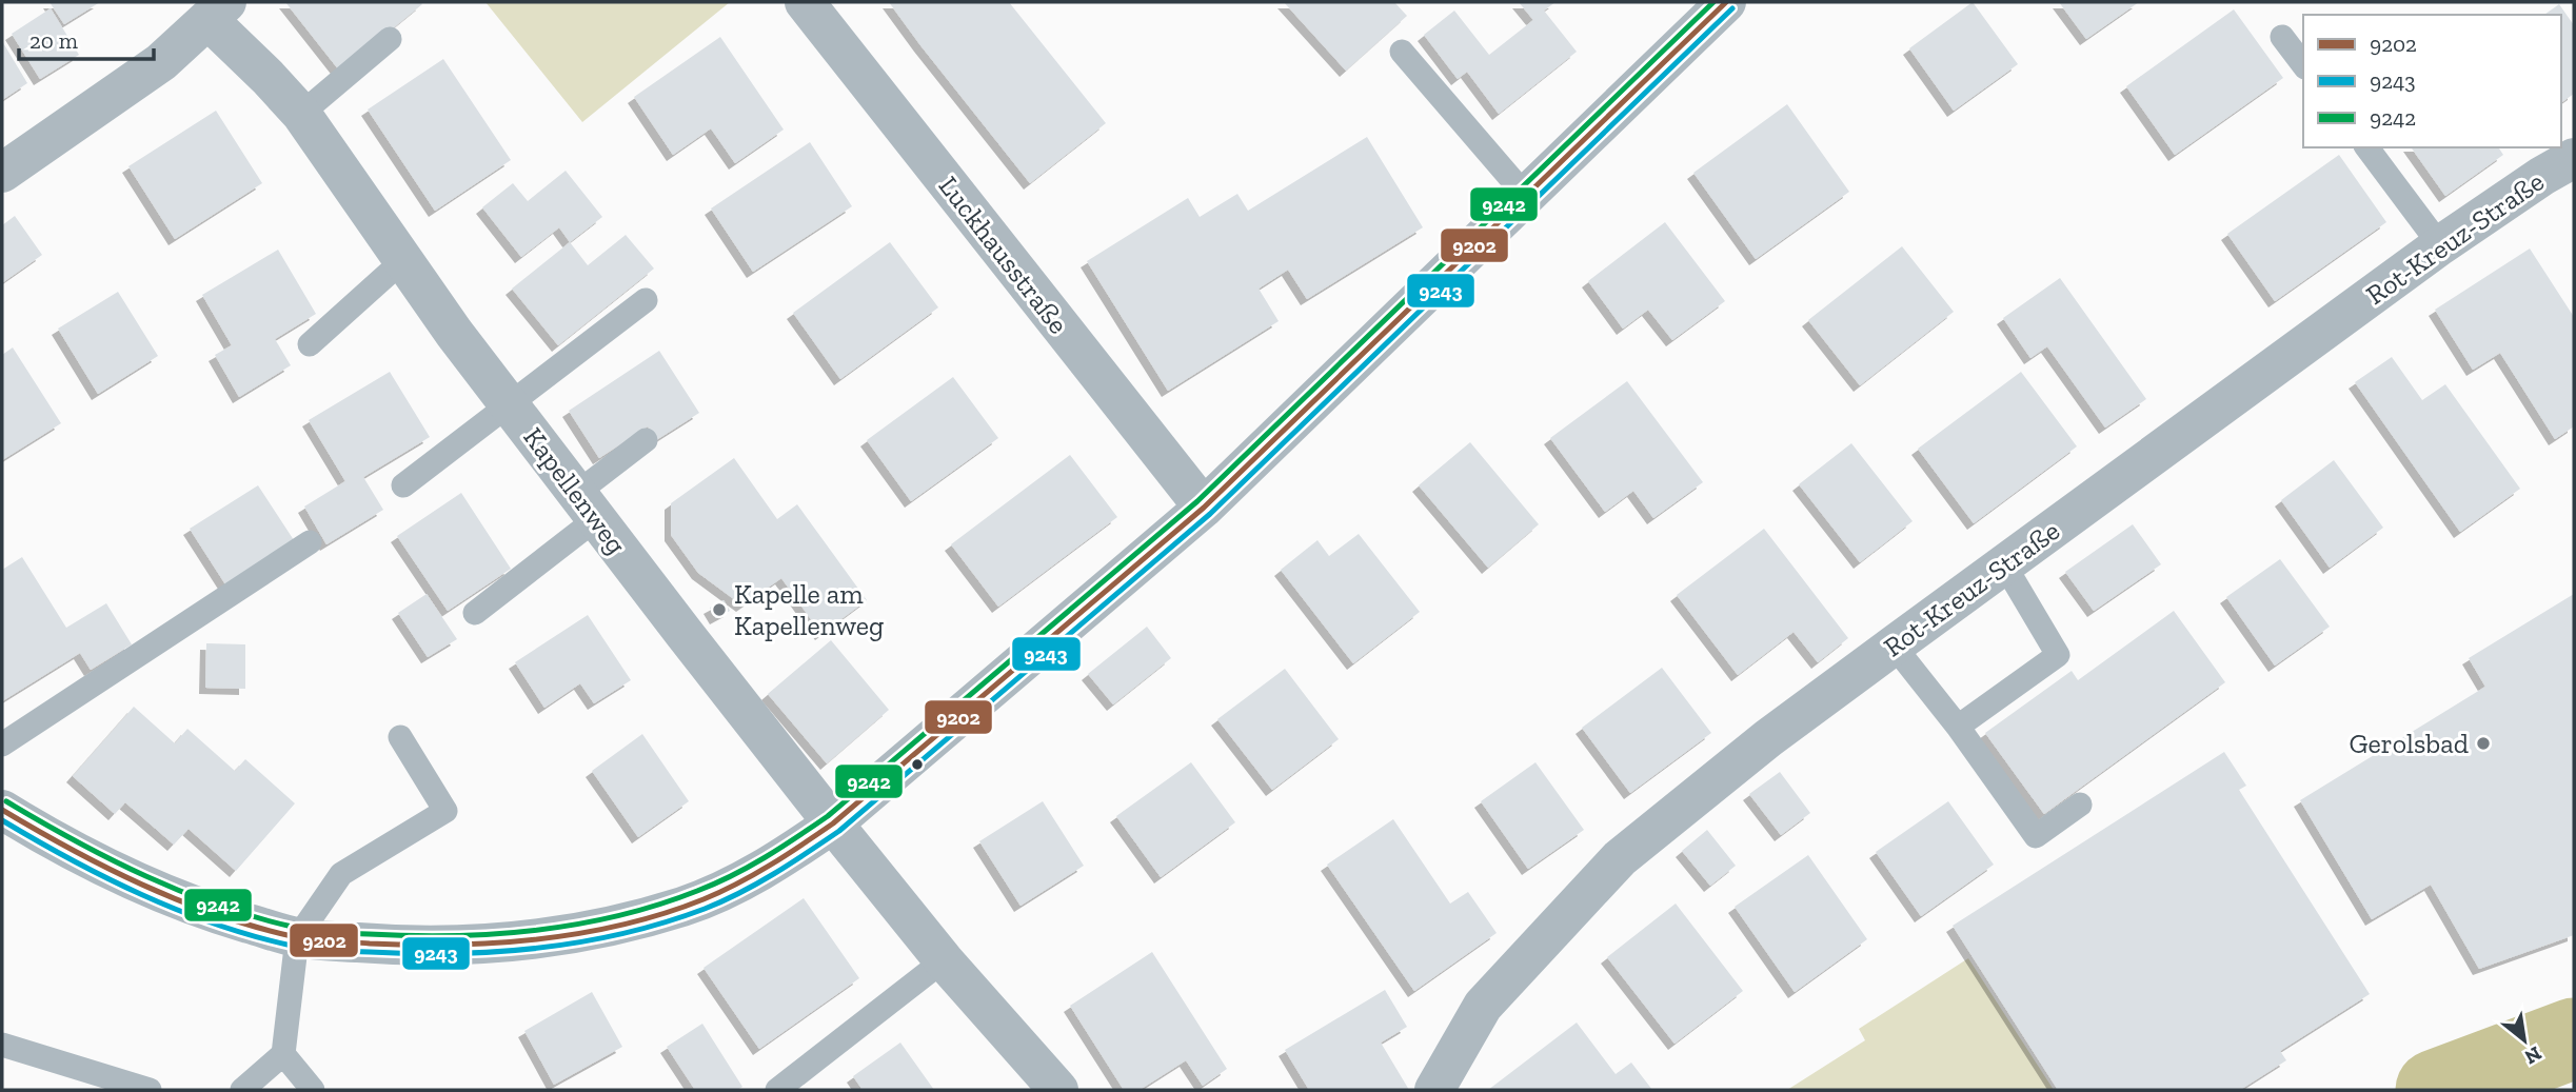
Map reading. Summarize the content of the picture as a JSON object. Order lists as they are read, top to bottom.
{
  "streets": {
    "street": ["Rot-Kreuz-Straße", "Luckhausstraße", "Kapellenweg"]
  },
  "places": ["Kapelle am Kapellenweg", "Gerolsbad"],
  "lines": ["transit line 9202", "transit line 9242", "transit line 9243"],
  "legend": ["9202", "9243", "9242"],
  "scale_bar": "20 m",
  "north": "bottom right"
}
